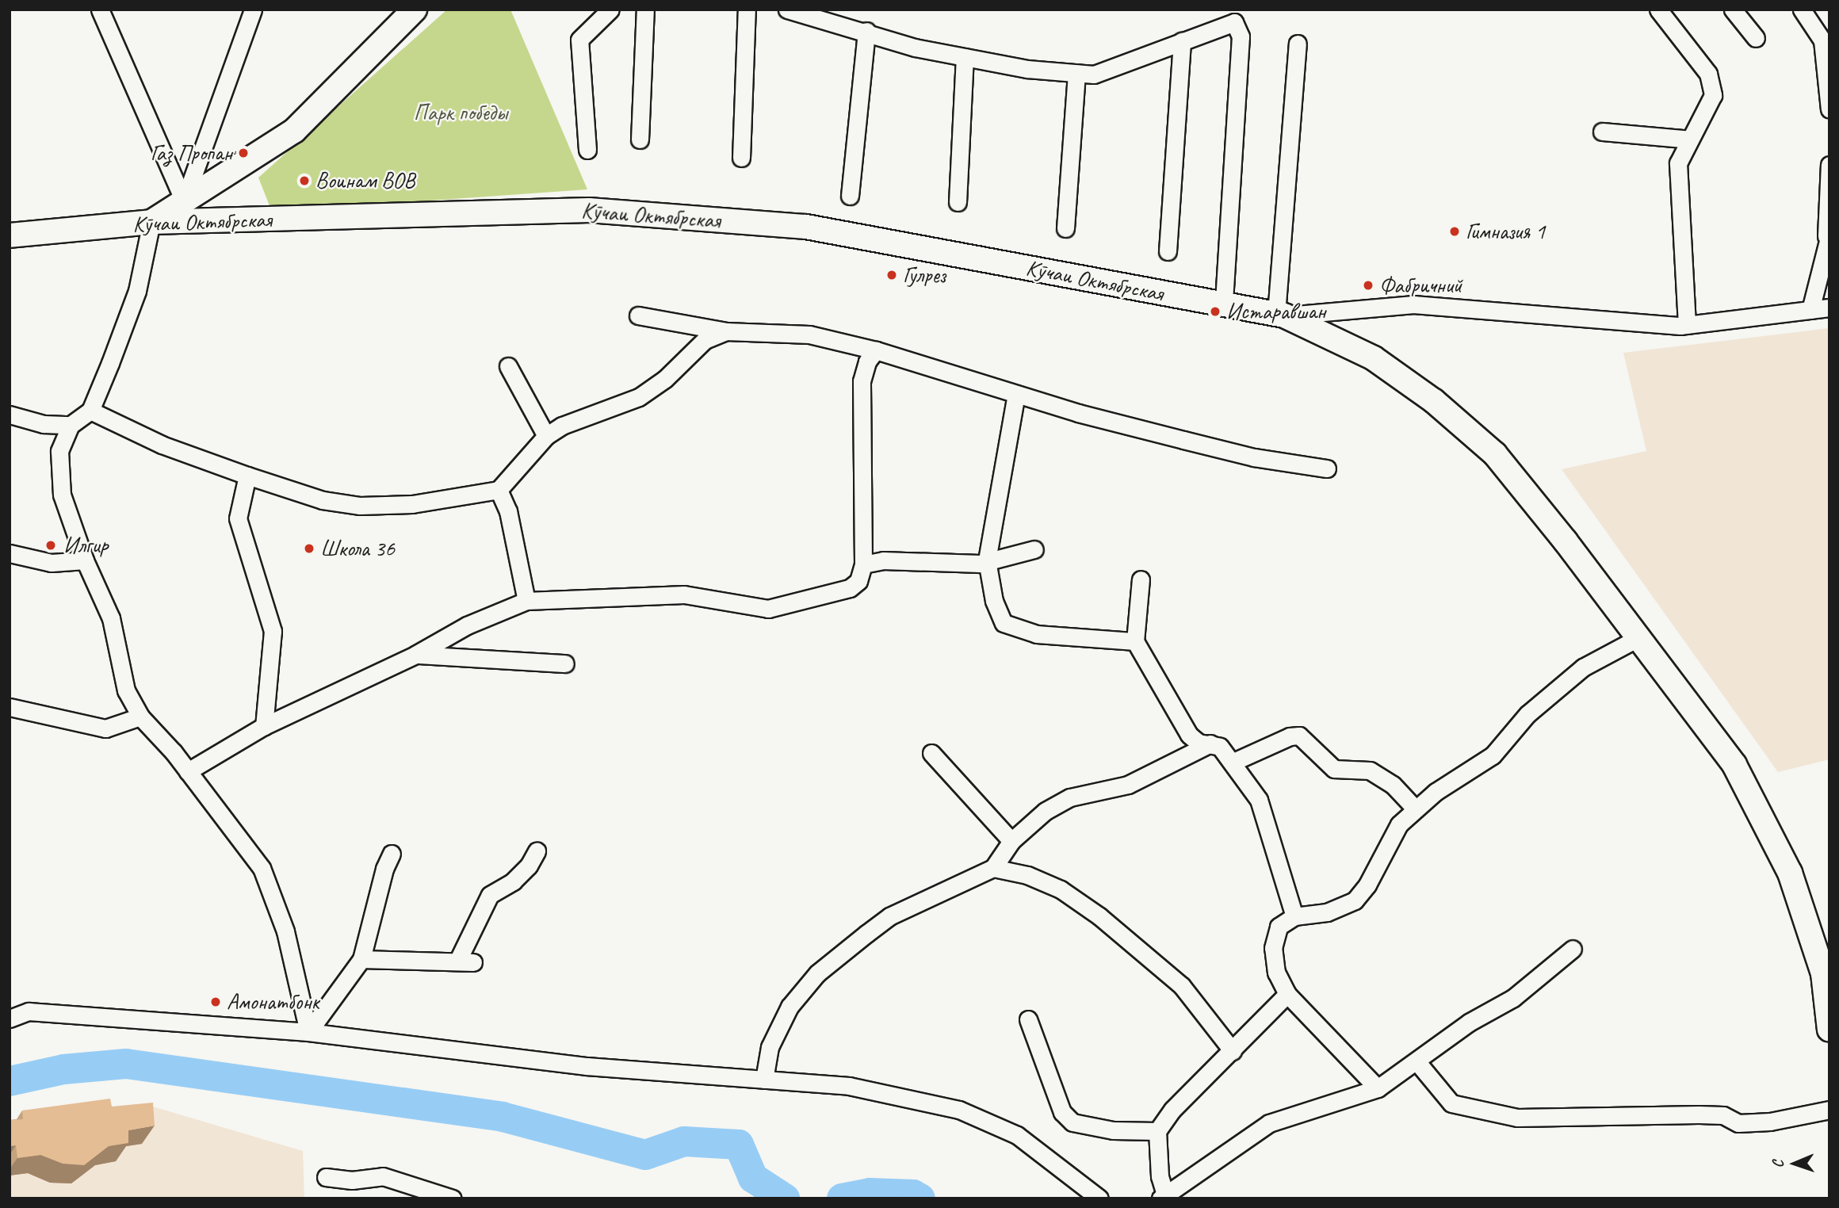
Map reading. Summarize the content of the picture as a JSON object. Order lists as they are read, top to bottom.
{
  "streets": {
    "main road": ["Кӯчаи Октябрская"]
  },
  "parks": ["Парк победы"],
  "places": [
    "Газ Пропан",
    "Воинам ВОВ",
    "Гимназия 1",
    "Гулрез",
    "Фабричний",
    "Истаравшан",
    "Илгир",
    "Школа 36",
    "Амонатбонк"
  ],
  "north": "left"
}
